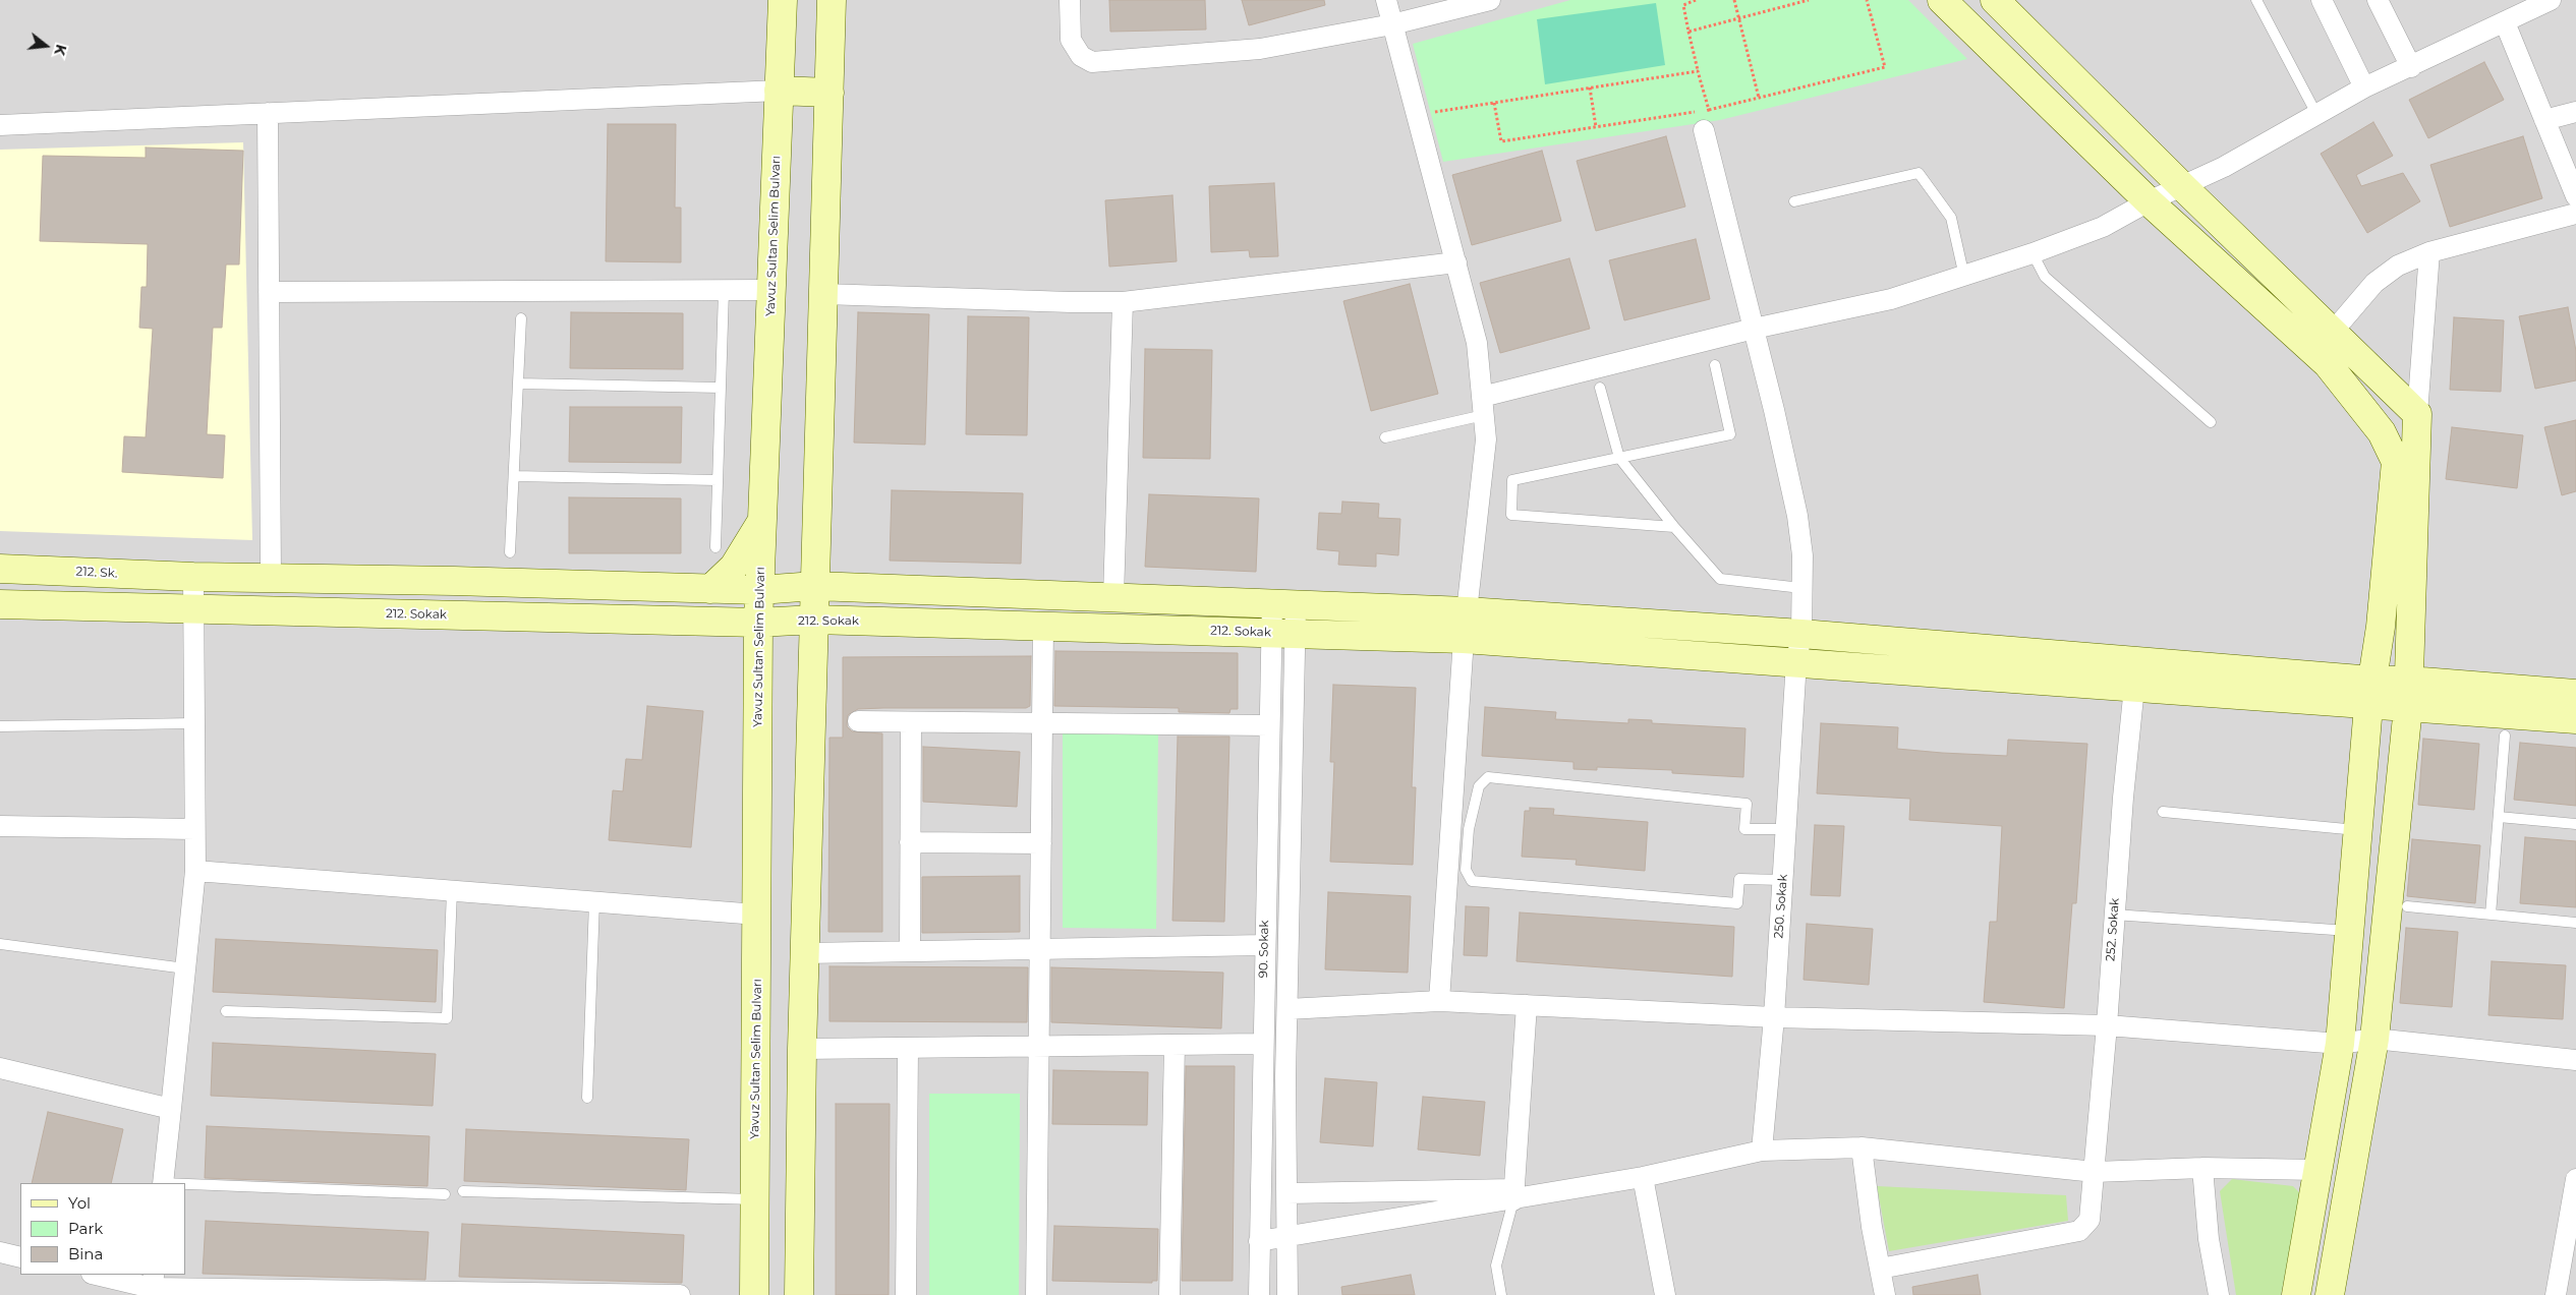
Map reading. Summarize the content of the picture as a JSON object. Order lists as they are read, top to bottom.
{
  "streets": {
    "street": [
      "Yavuz Sultan Selim Bulvarı",
      "212. Sk.",
      "212. Sokak",
      "250. Sokak",
      "252. Sokak",
      "90. Sokak"
    ]
  },
  "crossings": [
    ["Yavuz Sultan Selim Bulvarı", "212. Sk."],
    ["Yavuz Sultan Selim Bulvarı", "212. Sokak"],
    ["212. Sk.", "212. Sokak"],
    ["212. Sk.", "250. Sokak"],
    ["212. Sk.", "90. Sokak"],
    ["212. Sokak", "250. Sokak"],
    ["212. Sokak", "252. Sokak"],
    ["212. Sokak", "90. Sokak"]
  ],
  "legend": ["Yol", "Park", "Bina"],
  "north": "right"
}
